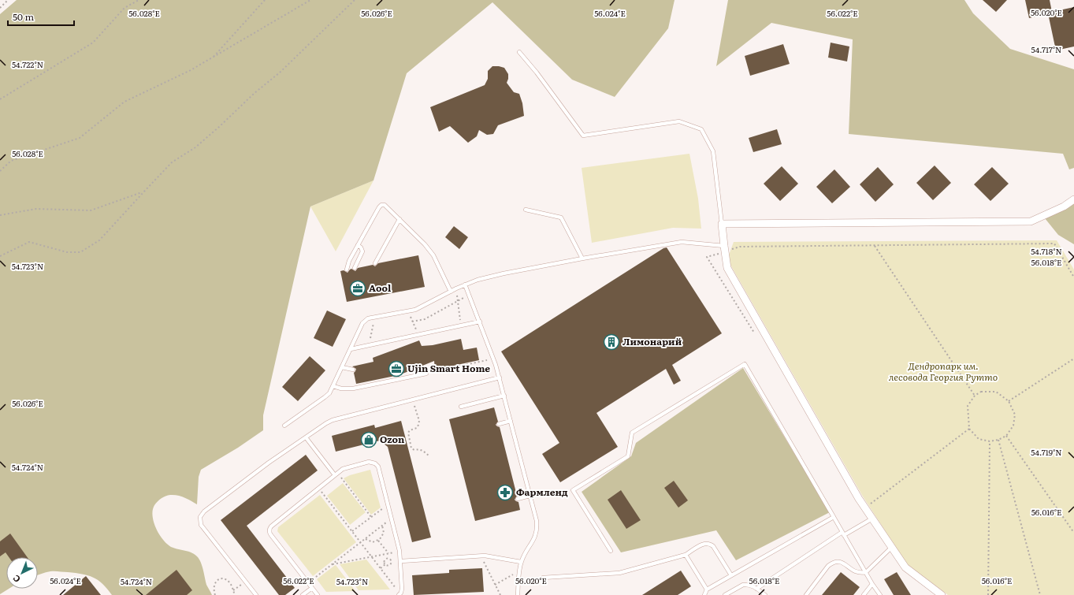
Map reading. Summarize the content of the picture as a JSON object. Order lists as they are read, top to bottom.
{
  "parks": ["Дендропарк им. лесовода Георгия Рутто"],
  "places": {
    "office": ["Aool", "Ujin Smart Home"],
    "building": ["Лимонарий"],
    "shop": ["Ozon"],
    "pharmacy": ["Фармленд"]
  },
  "scale_bar": "50 m",
  "north": "bottom left",
  "coordinates": [
    "56.020°E",
    "56.028°E",
    "56.026°E",
    "56.024°E",
    "56.022°E",
    "54.717°N",
    "54.722°N",
    "54.718°N",
    "56.018°E",
    "54.723°N",
    "54.719°N",
    "54.724°N",
    "56.016°E"
  ]
}
